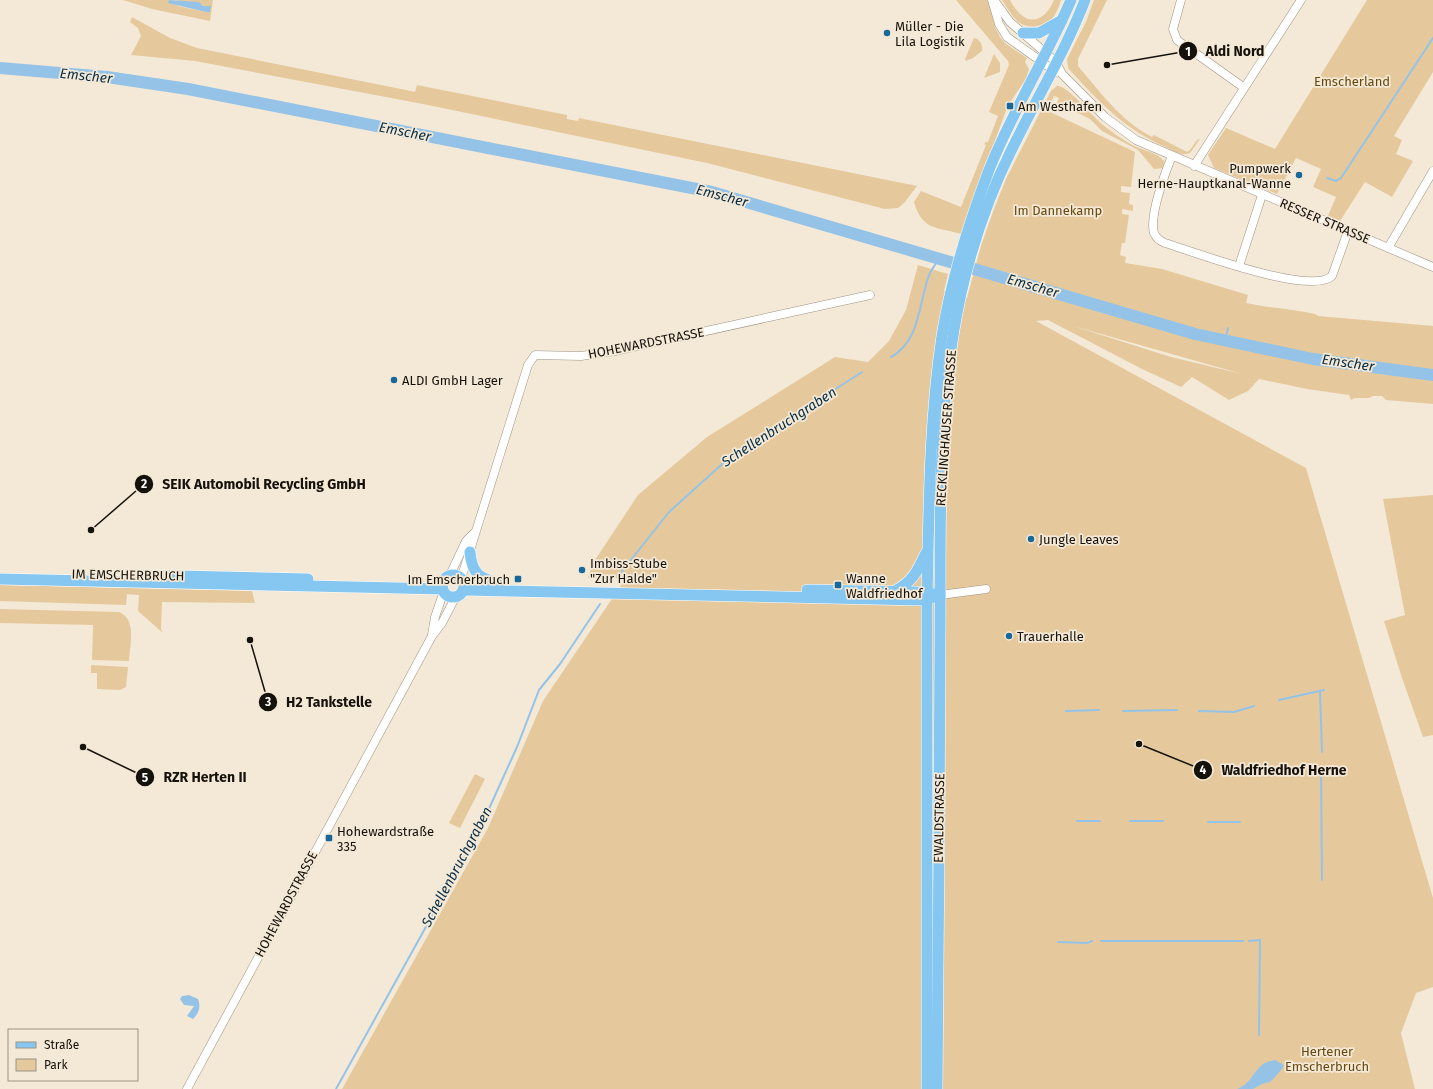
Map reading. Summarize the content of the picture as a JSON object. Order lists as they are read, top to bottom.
{
  "streets": {
    "main road": ["RECKLINGHAUSER STRASSE", "IM EMSCHERBRUCH", "EWALDSTRASSE"],
    "street": ["RESSER STRASSE", "HOHEWARDSTRASSE"]
  },
  "crossings": [
    ["RESSER STRASSE", "RECKLINGHAUSER STRASSE"],
    ["HOHEWARDSTRASSE", "IM EMSCHERBRUCH"],
    ["RECKLINGHAUSER STRASSE", "IM EMSCHERBRUCH"],
    ["RECKLINGHAUSER STRASSE", "EWALDSTRASSE"],
    ["IM EMSCHERBRUCH", "EWALDSTRASSE"]
  ],
  "water": ["Emscher", "Schellenbruchgraben"],
  "parks": ["Emscherland", "Im Dannekamp", "Hertener Emscherbruch"],
  "places": {
    "other": [
      "Müller - Die Lila Logistik",
      "Aldi Nord",
      "Pumpwerk Herne-Hauptkanal-Wanne",
      "ALDI GmbH Lager",
      "SEIK Automobil Recycling GmbH",
      "Jungle Leaves",
      "Imbiss-Stube \"Zur Halde\"",
      "Trauerhalle",
      "H2 Tankstelle",
      "Waldfriedhof Herne",
      "RZR Herten II"
    ],
    "transit": [
      "Am Westhafen",
      "Im Emscherbruch",
      "Wanne Waldfriedhof",
      "Hohewardstraße 335"
    ]
  },
  "legend": ["Straße", "Park"]
}
